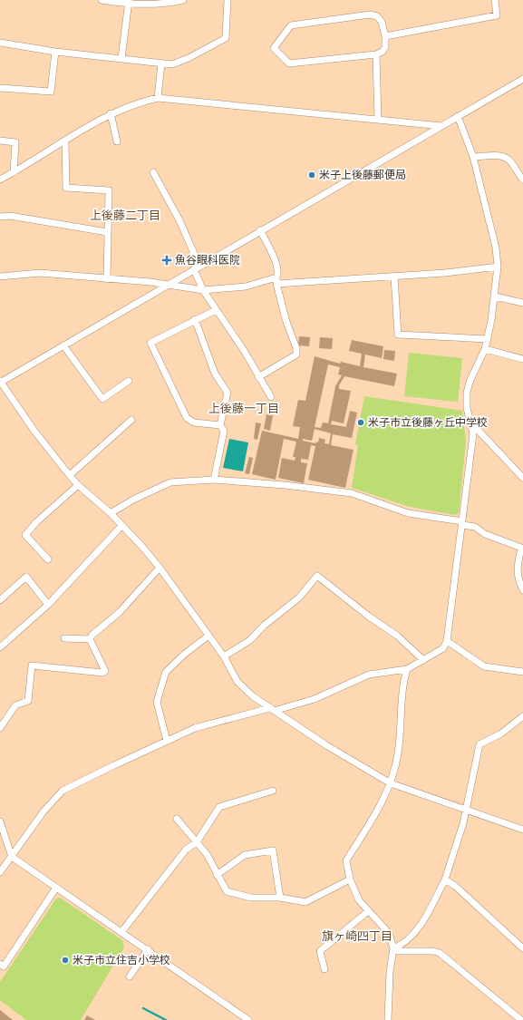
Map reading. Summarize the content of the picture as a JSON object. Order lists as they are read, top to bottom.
{
  "districts": ["上後藤二丁目", "上後藤一丁目", "旗ヶ崎四丁目"],
  "places": {
    "other": ["米子上後藤郵便局", "米子市立後藤ヶ丘中学校", "米子市立住吉小学校"],
    "health": ["魚谷眼科医院"]
  }
}
